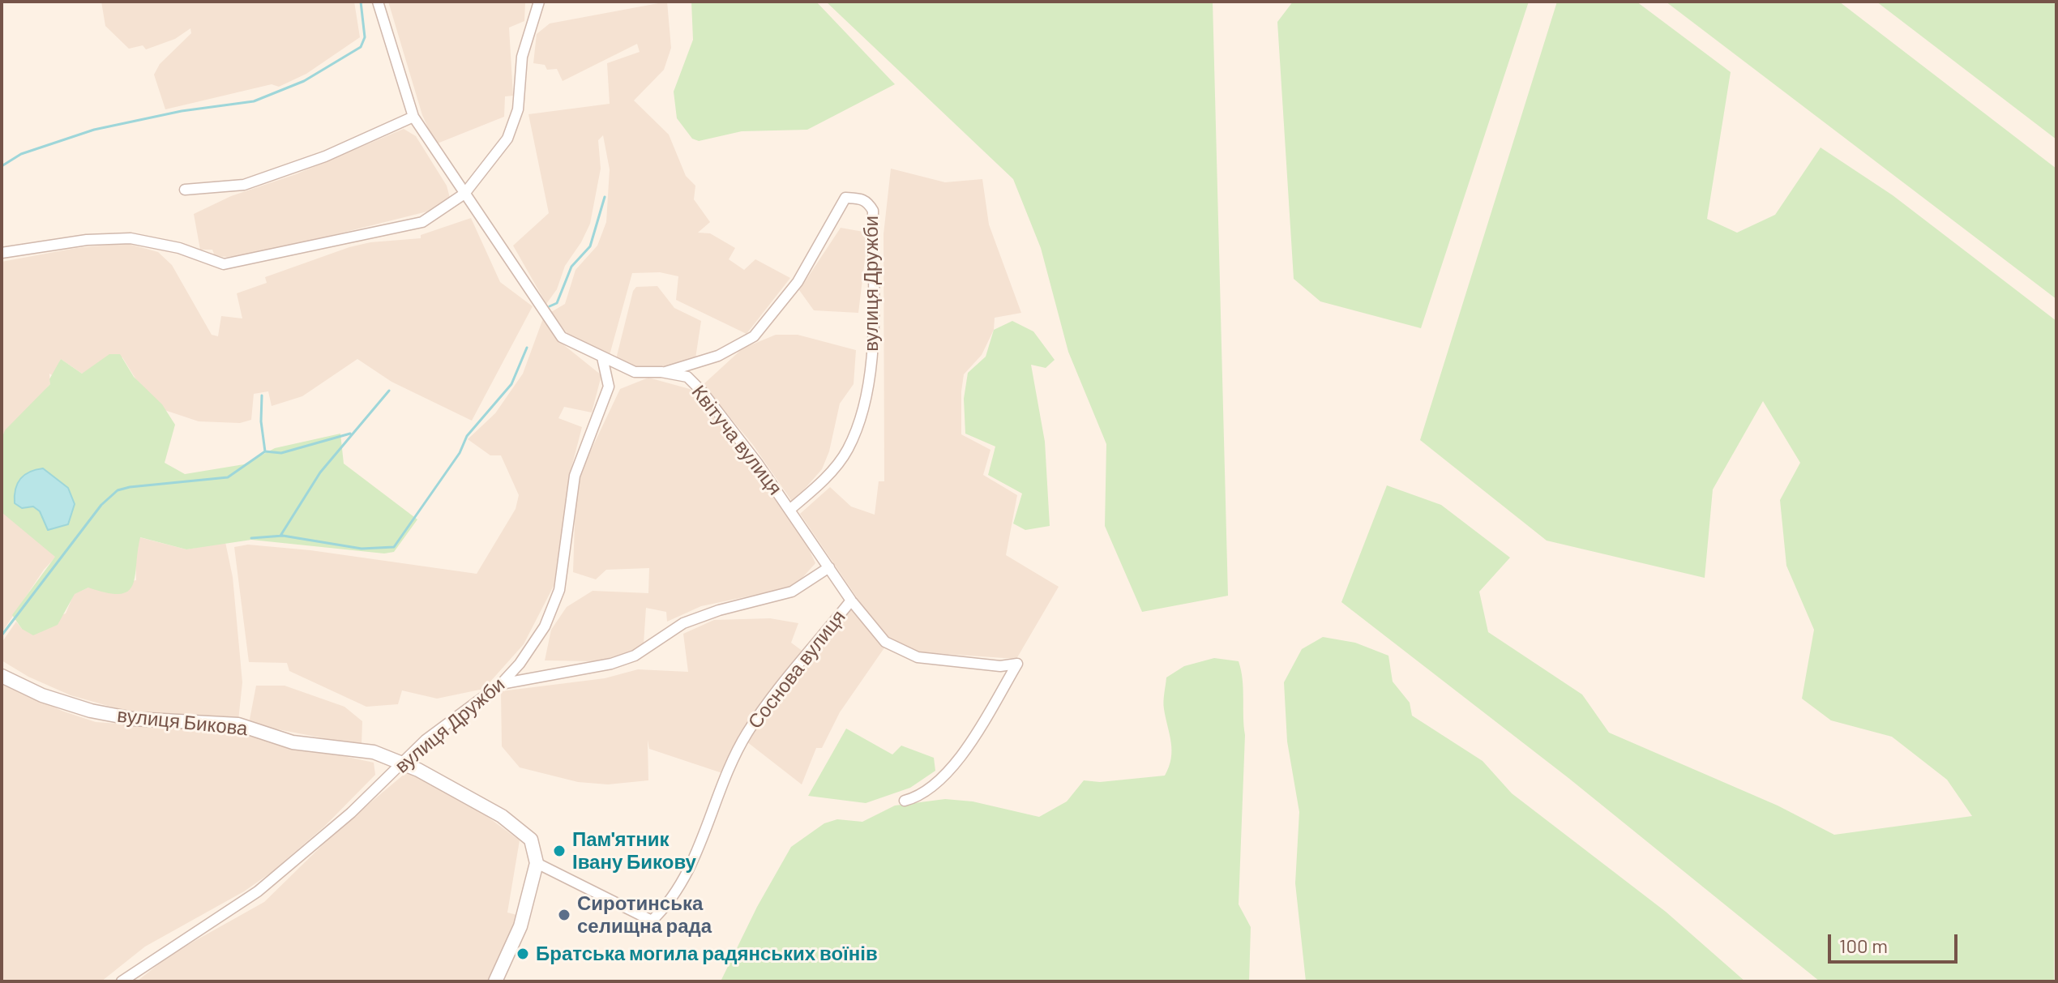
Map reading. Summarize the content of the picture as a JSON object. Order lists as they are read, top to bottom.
{
  "streets": {
    "street": [
      "вулиця Дружби",
      "Квітуча вулиця",
      "Соснова вулиця",
      "вулиця Бикова"
    ]
  },
  "crossings": [
    ["вулиця Дружби", "Квітуча вулиця"],
    ["вулиця Дружби", "вулиця Бикова"],
    ["Квітуча вулиця", "Соснова вулиця"],
    ["Соснова вулиця", "вулиця Бикова"]
  ],
  "places": ["Пам'ятник Івану Бикову", "Сиротинська селищна рада", "Братська могила радянських воїнів"],
  "scale_bar": "100 m"
}
